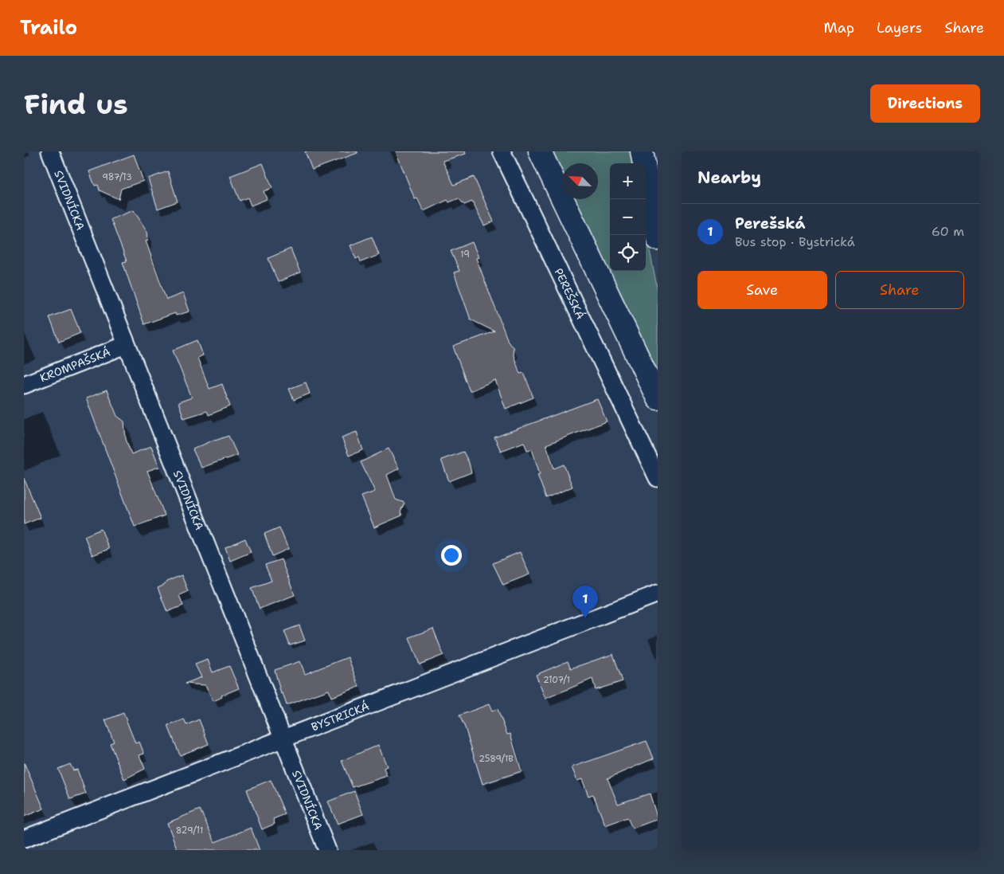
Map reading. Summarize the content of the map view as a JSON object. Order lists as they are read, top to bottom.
{
  "streets": {
    "street": [
      "SVIDNÍCKA",
      "PEREŠSKÁ",
      "KROMPAŠSKÁ",
      "BYSTRICKÁ"
    ]
  },
  "crossings": [
    ["SVIDNÍCKA", "KROMPAŠSKÁ"],
    ["SVIDNÍCKA", "BYSTRICKÁ"]
  ],
  "house_numbers": [
    "987/13",
    "19",
    "2107/1",
    "2589/1B",
    "829/11"
  ],
  "north": "top left",
  "page": {
    "header": "Trailo",
    "nav": ["Map", "Layers", "Share"],
    "buttons": [
      "Directions",
      ["Save", "Share"]
    ],
    "title": "Find us",
    "heading": "Nearby",
    "map_buttons": ["+", "−"],
    "list": [
      {
        "mark": "1",
        "name": "Perešská",
        "note": "Bus stop · Bystrická",
        "value": "60 m"
      }
    ],
    "pins": "1"
  }
}
